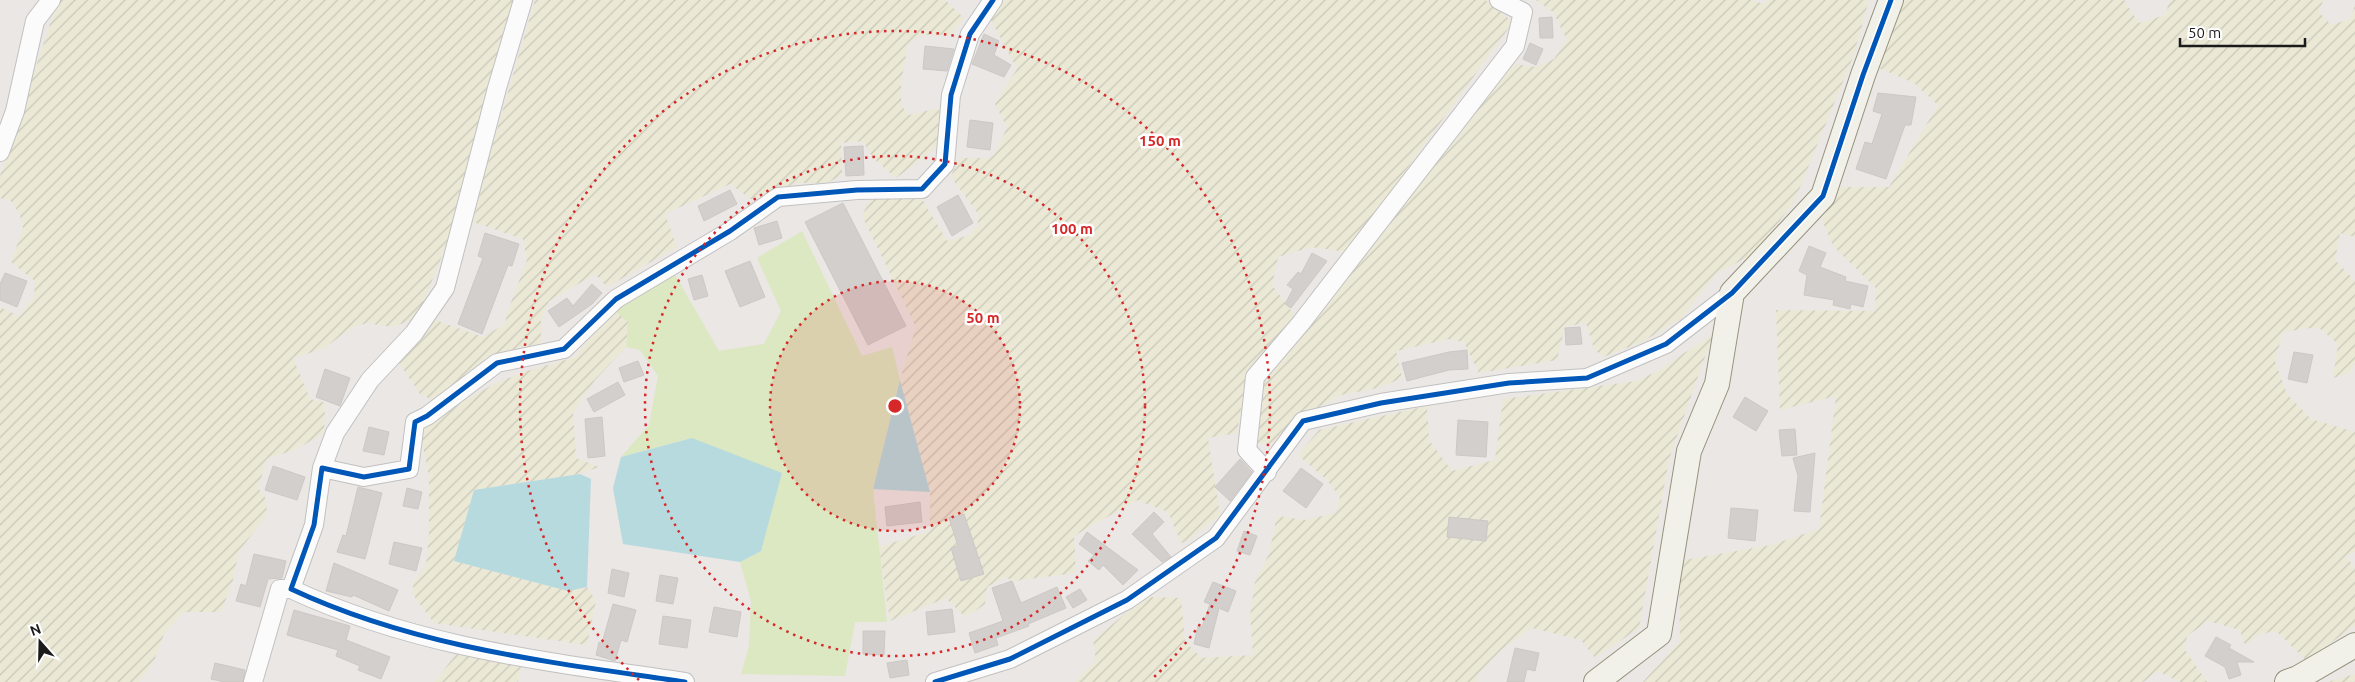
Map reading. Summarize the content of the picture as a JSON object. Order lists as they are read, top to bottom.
{
  "scale_bar": "50 m",
  "north": "top",
  "rings": ["150 m", "100 m", "50 m"]
}
